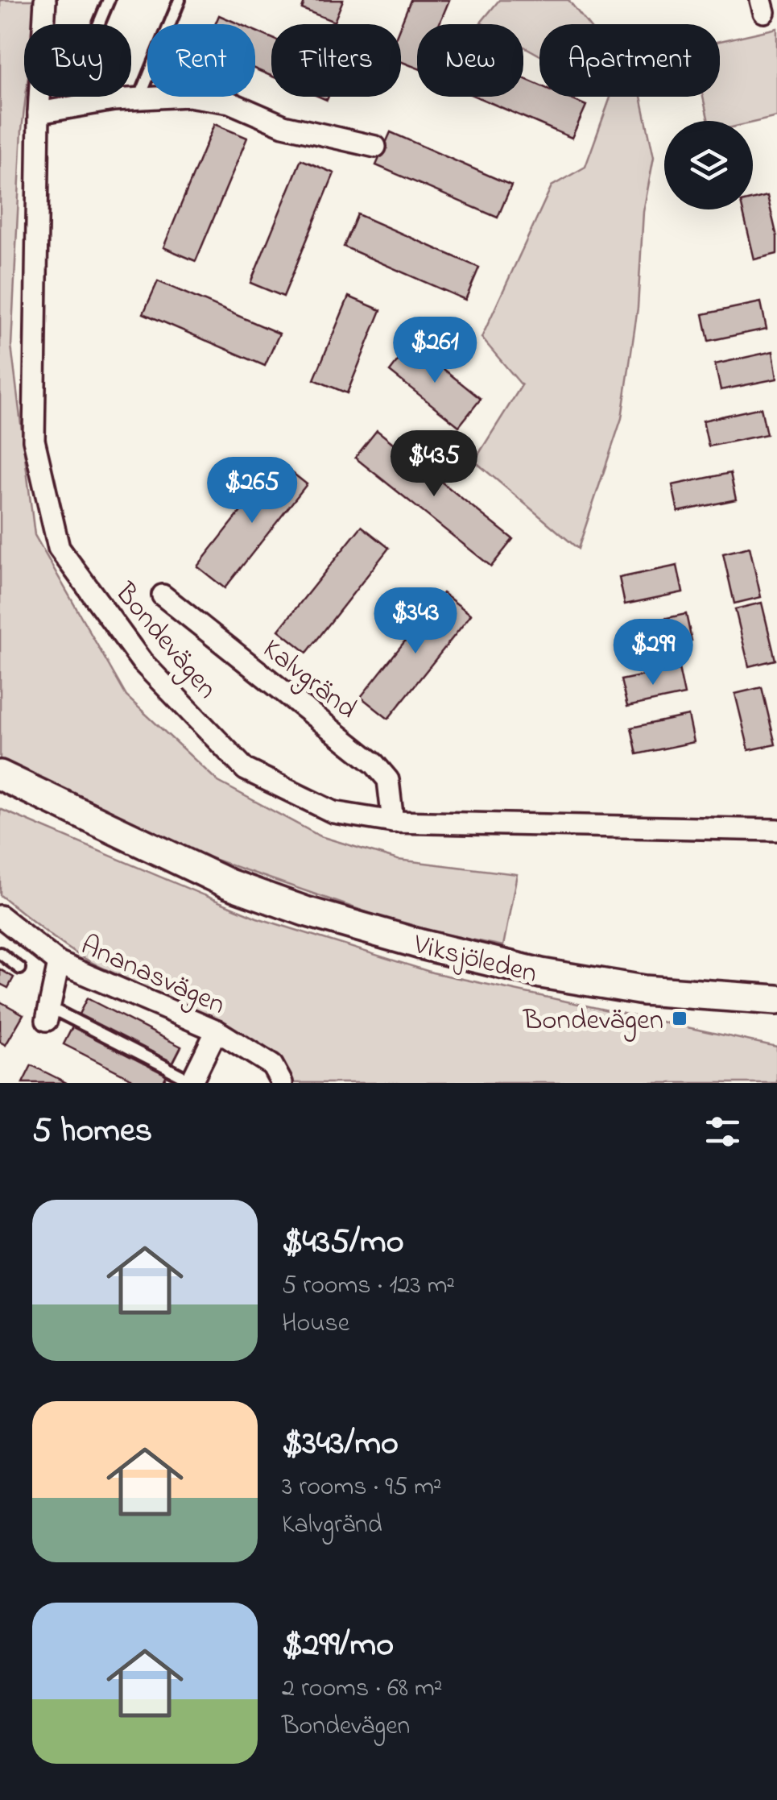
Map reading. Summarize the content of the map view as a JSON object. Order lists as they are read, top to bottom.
{
  "streets": {
    "main road": ["Viksjöleden"],
    "street": ["Bondevägen", "Kalvgränd", "Ananasvägen"]
  },
  "crossings": [
    ["Bondevägen", "Kalvgränd"]
  ],
  "places": {
    "transit": ["Bondevägen"]
  },
  "page": {
    "chip": [
      "Buy",
      "Rent",
      "Filters",
      "New",
      "Apartment"
    ],
    "price": [
      "$261",
      "$435",
      "$265",
      "$343",
      "$299"
    ],
    "heading": "5 homes",
    "list": [
      {
        "name": "$435/mo",
        "note": "5 rooms · 123 m² · House"
      },
      {
        "name": "$343/mo",
        "note": "3 rooms · 95 m² · Kalvgränd"
      },
      {
        "name": "$299/mo",
        "note": "2 rooms · 68 m² · Bondevägen"
      }
    ]
  }
}
